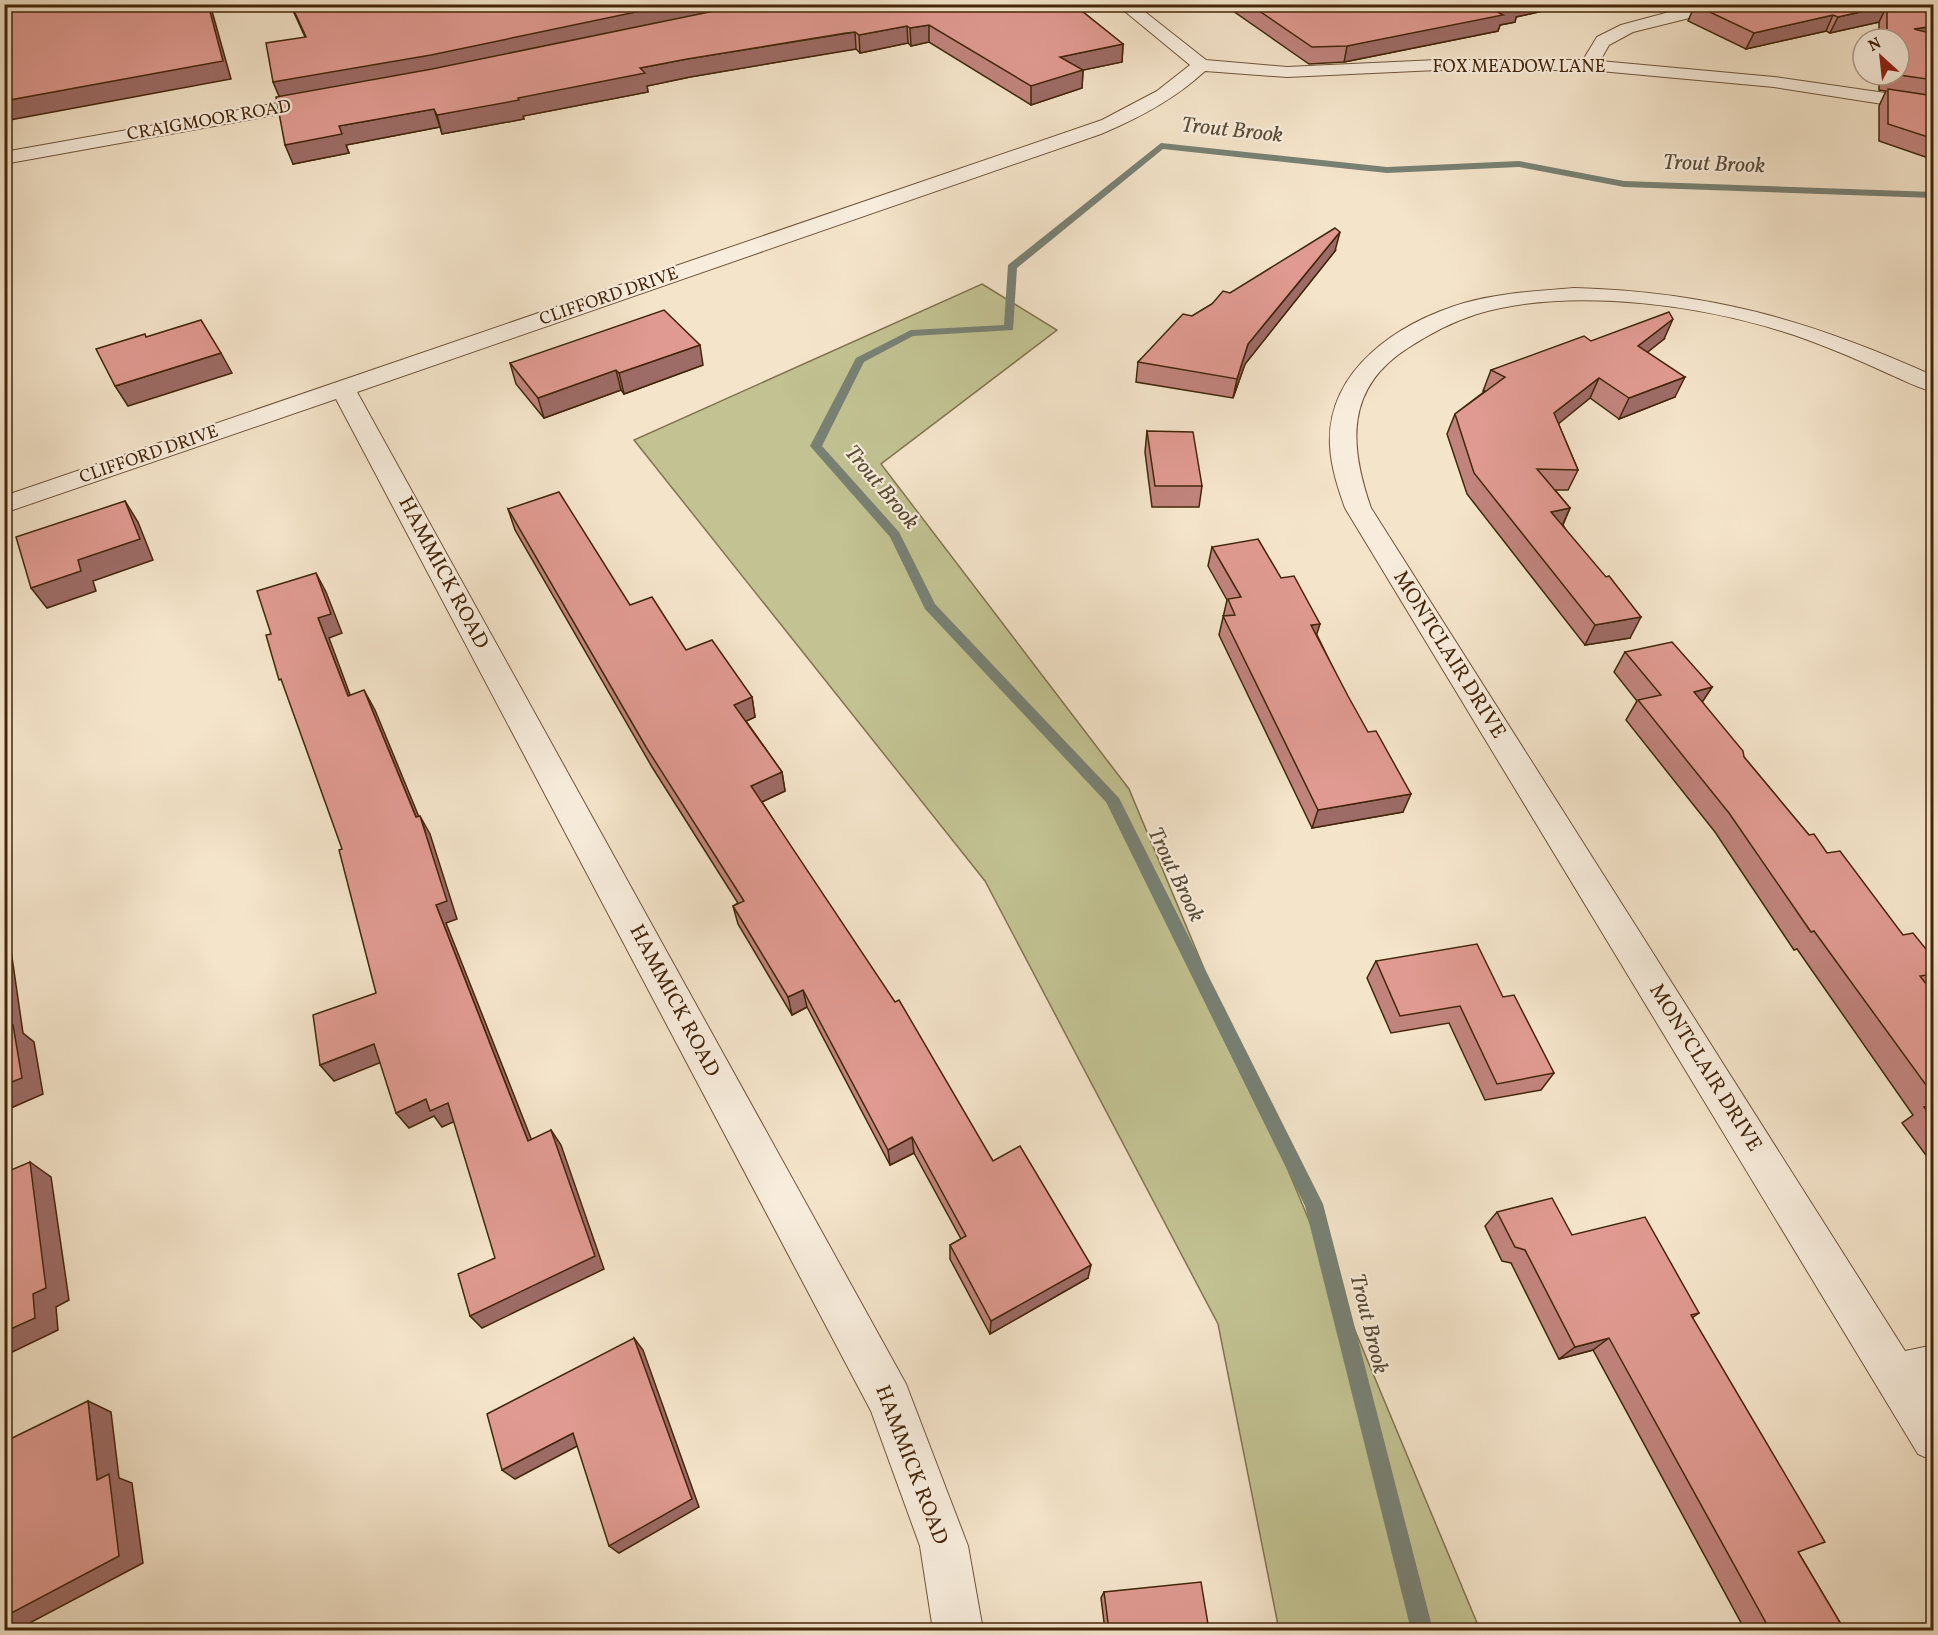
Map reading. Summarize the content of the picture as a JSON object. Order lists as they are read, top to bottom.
{
  "streets": {
    "street": [
      "FOX MEADOW LANE",
      "CRAIGMOOR ROAD",
      "CLIFFORD DRIVE",
      "HAMMICK ROAD",
      "MONTCLAIR DRIVE"
    ]
  },
  "crossings": [
    ["FOX MEADOW LANE", "CLIFFORD DRIVE"],
    ["CLIFFORD DRIVE", "HAMMICK ROAD"]
  ],
  "water": ["Trout Brook"],
  "north": "top left"
}
